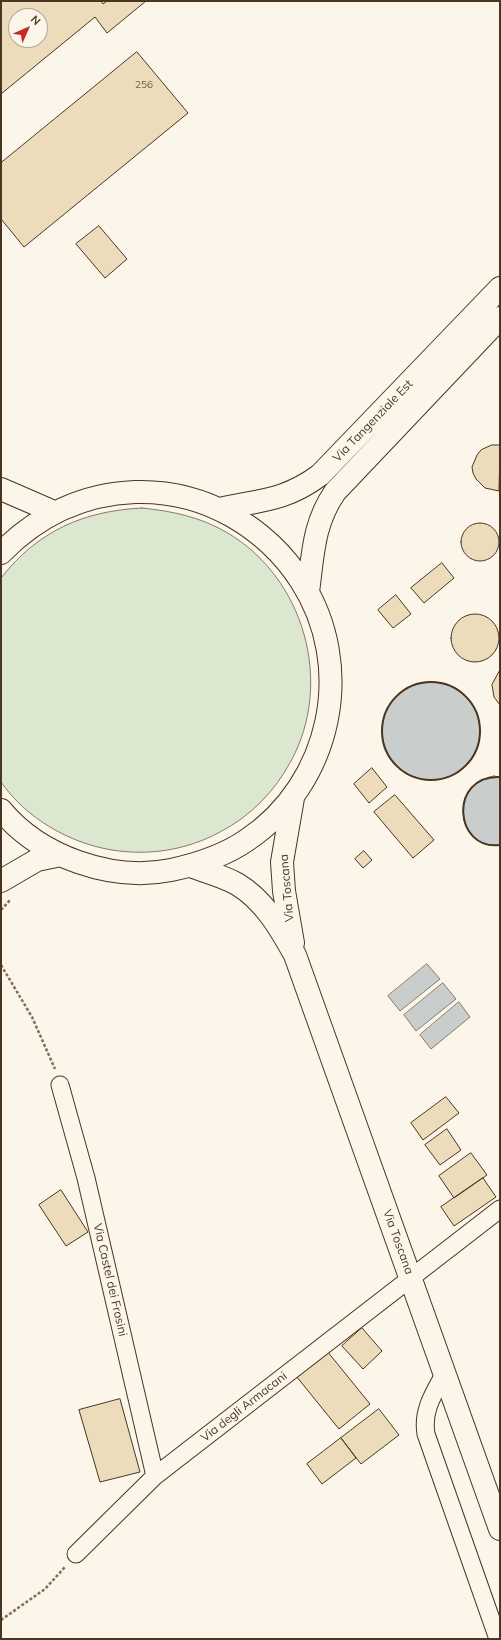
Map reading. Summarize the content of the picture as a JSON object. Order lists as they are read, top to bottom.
{
  "streets": {
    "main road": ["Via Tangenziale Est", "Via Toscana"],
    "street": ["Via Castel dei Frosini", "Via degli Armacani"]
  },
  "crossings": [
    ["Via Toscana", "Via degli Armacani"],
    ["Via Castel dei Frosini", "Via degli Armacani"]
  ],
  "house_numbers": ["256"],
  "north": "top right"
}
